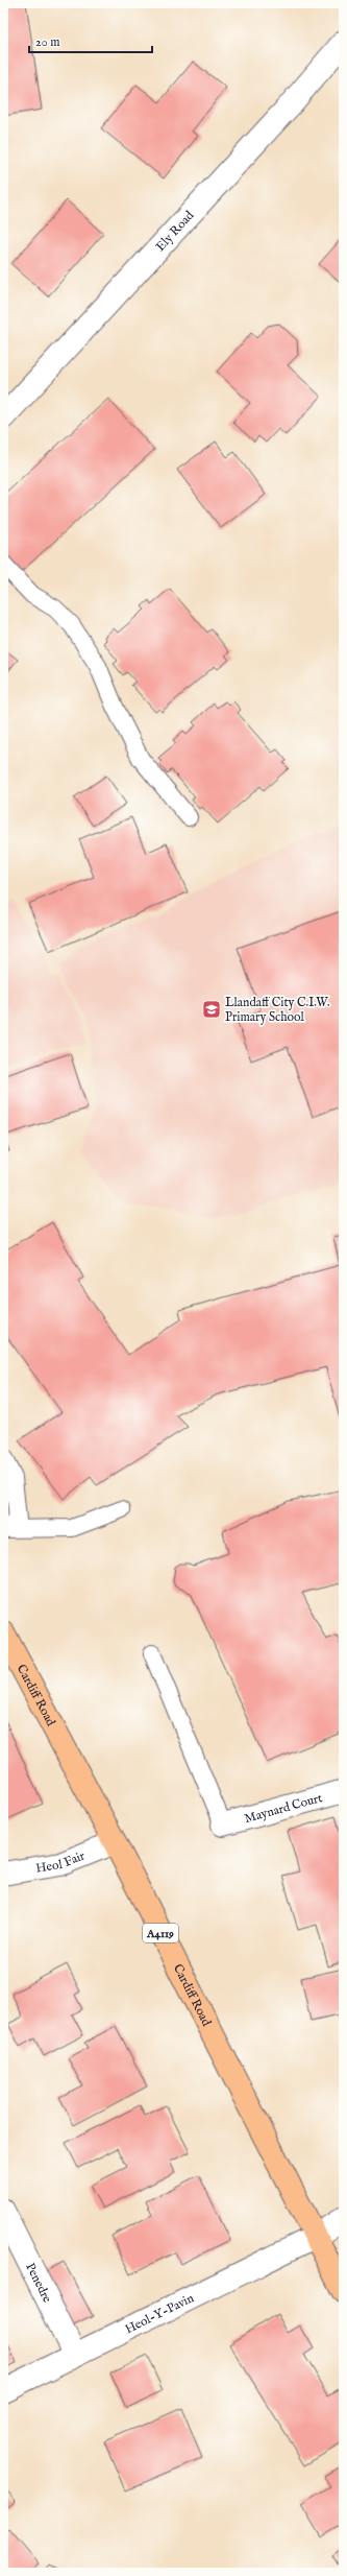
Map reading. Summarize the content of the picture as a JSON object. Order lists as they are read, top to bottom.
{
  "streets": {
    "main road": ["Cardiff Road", "A4119"],
    "street": [
      "Ely Road",
      "Maynard Court",
      "Heol Fair",
      "Penedre",
      "Heol-Y-Pavin"
    ]
  },
  "crossings": [
    ["Cardiff Road", "Heol Fair"],
    ["Cardiff Road", "Heol-Y-Pavin"],
    ["Penedre", "Heol-Y-Pavin"]
  ],
  "places": {
    "school or university": ["Llandaff City C.I.W. Primary School"]
  },
  "scale_bar": "20 m"
}
